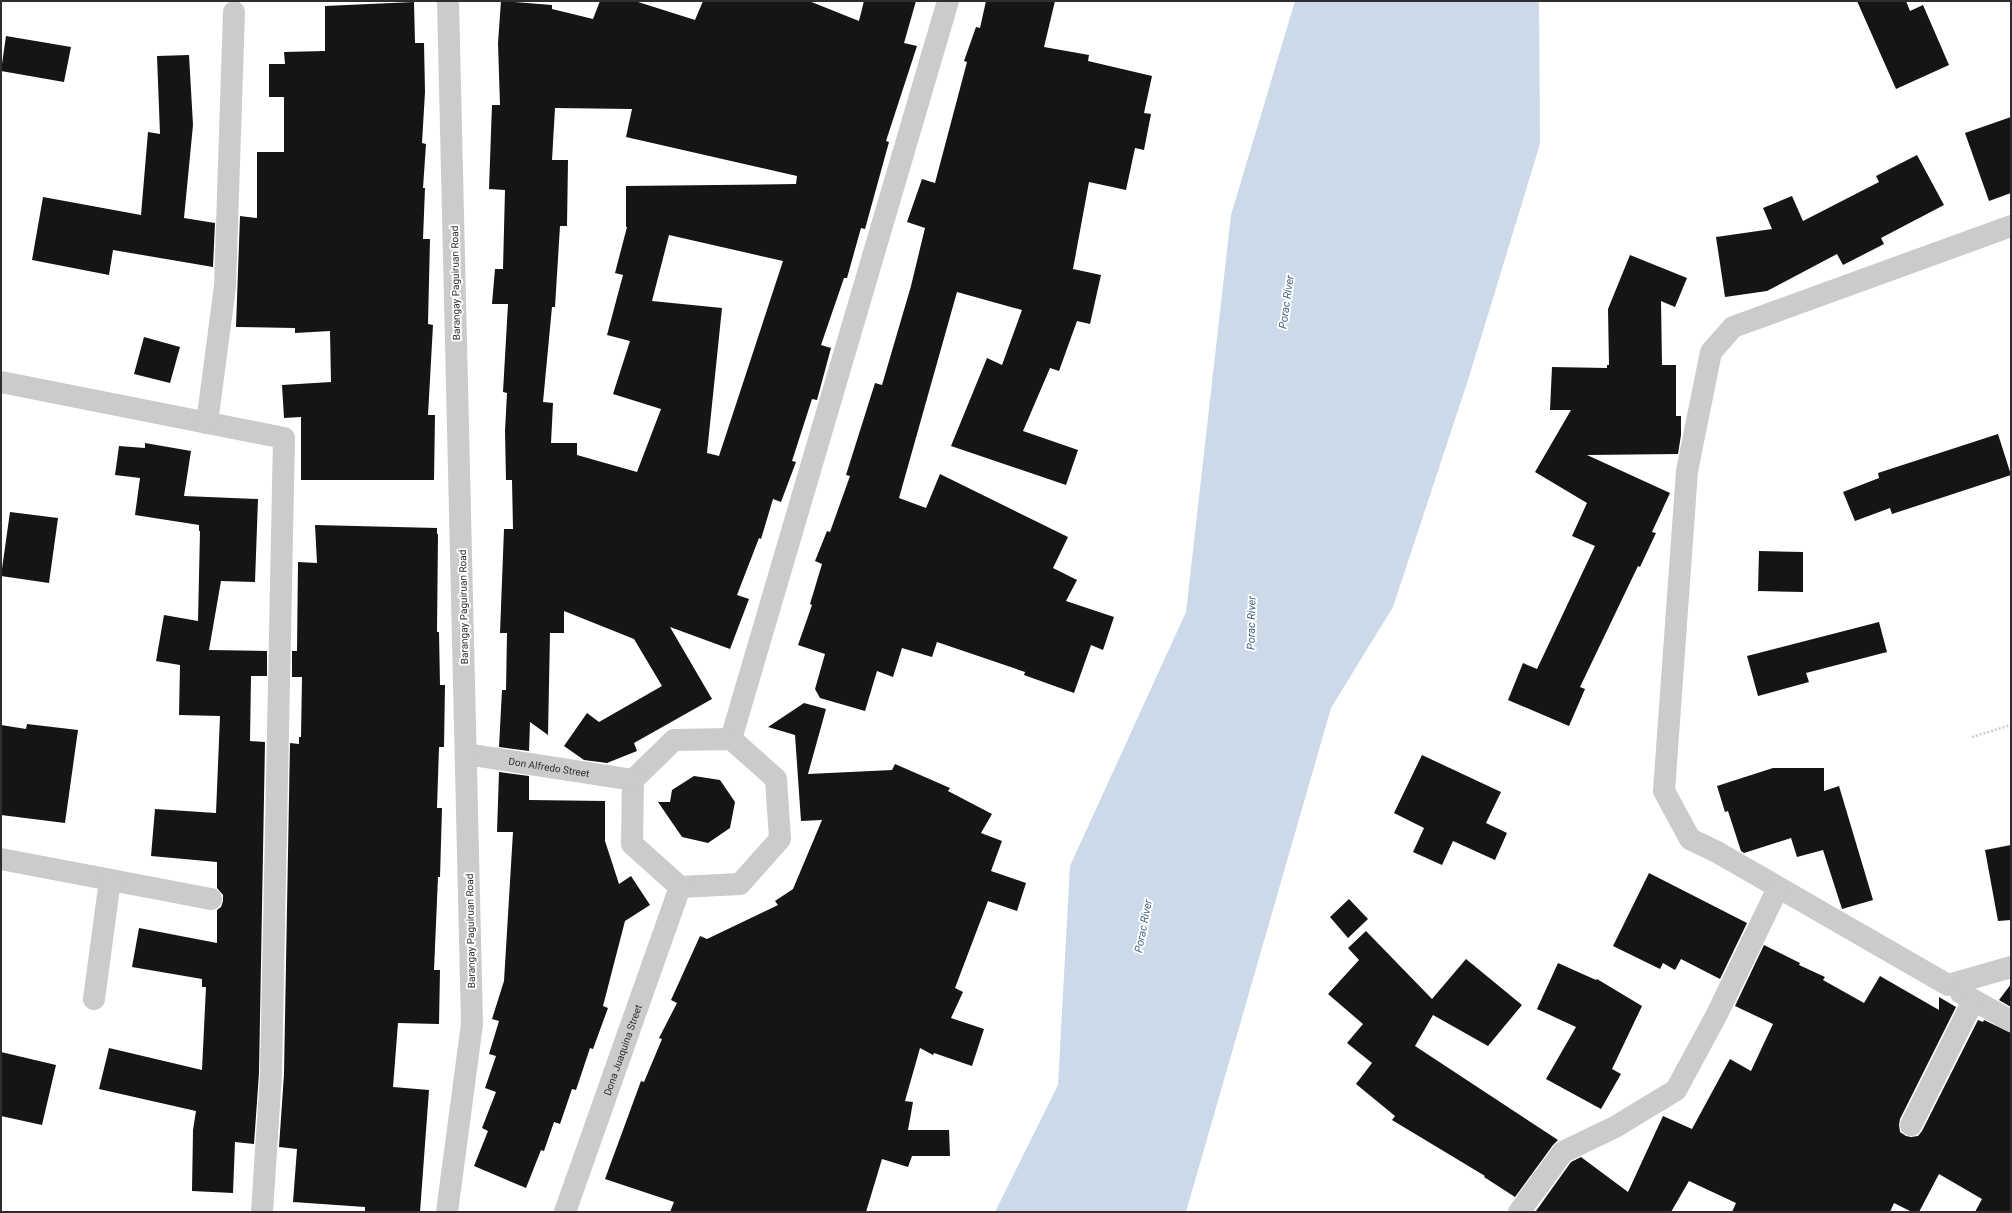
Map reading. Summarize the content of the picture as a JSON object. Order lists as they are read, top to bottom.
{
  "streets": {
    "street": ["Barangay Paguiruan Road", "Don Alfredo Street", "Dona Juaquina Street"]
  },
  "crossings": [
    ["Barangay Paguiruan Road", "Don Alfredo Street"]
  ],
  "water": ["Porac River"]
}
